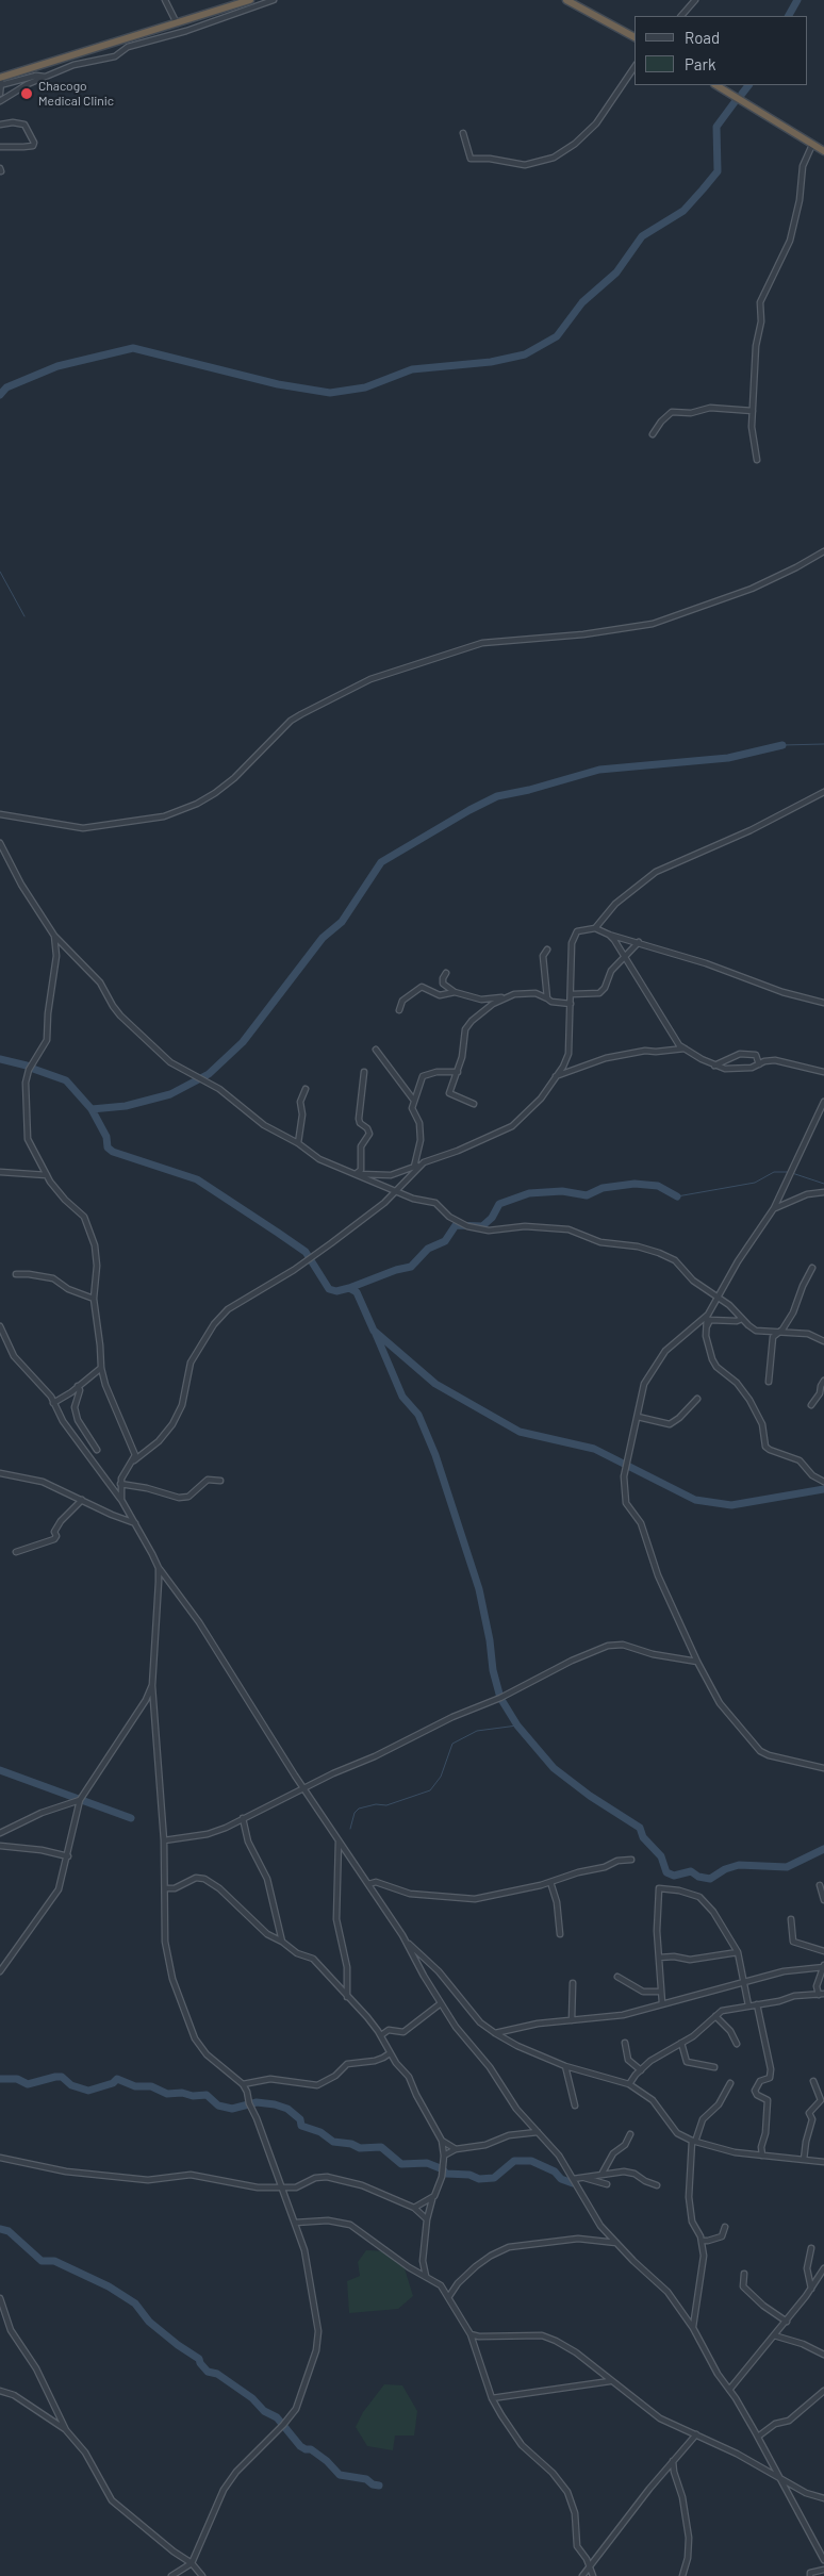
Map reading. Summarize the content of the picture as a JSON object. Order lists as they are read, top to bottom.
{
  "places": ["Chacogo Medical Clinic"],
  "legend": ["Road", "Park"]
}
